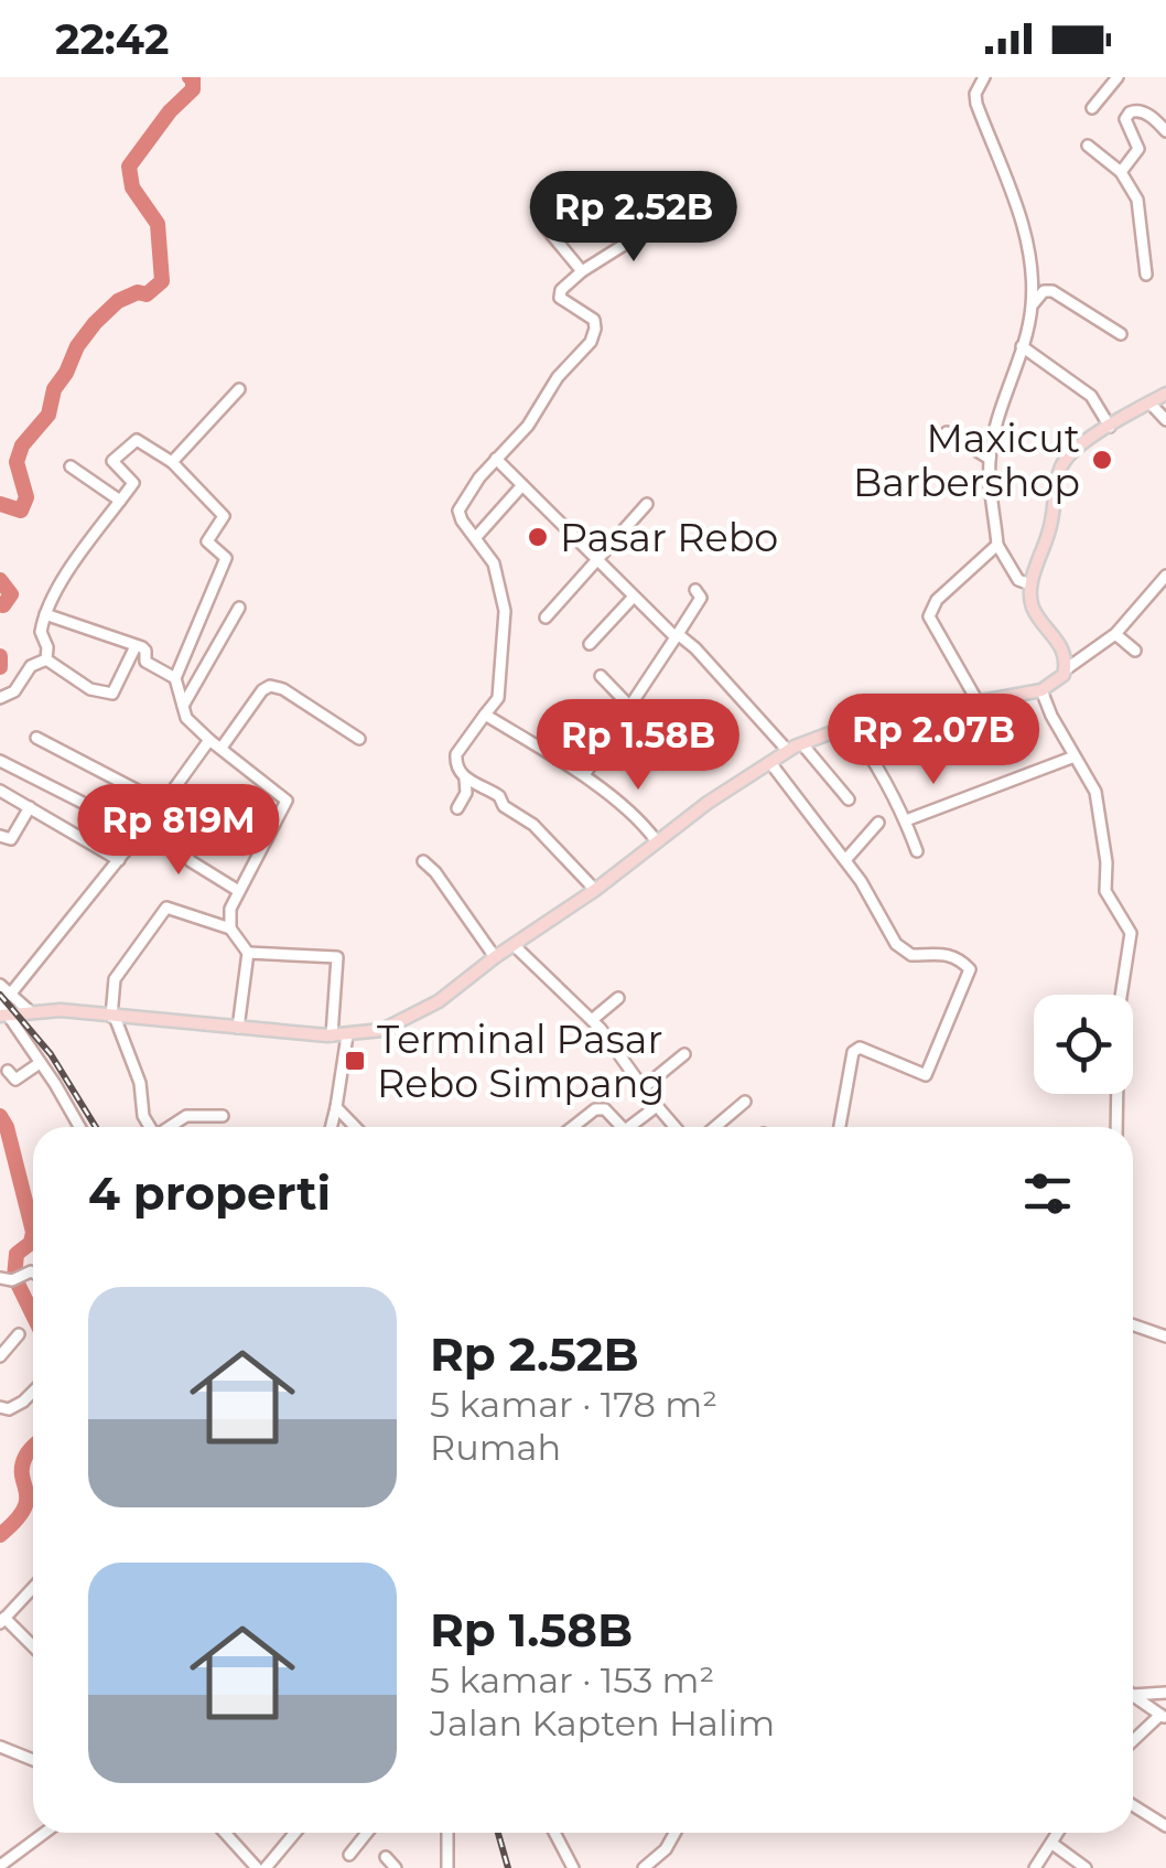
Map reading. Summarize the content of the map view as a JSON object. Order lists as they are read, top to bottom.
{
  "places": {
    "other": ["Maxicut Barbershop", "Pasar Rebo"],
    "transit": ["Terminal Pasar Rebo Simpang"]
  },
  "page": {
    "status": "22:42",
    "price": [
      "Rp 2.52B",
      "Rp 2.07B",
      "Rp 1.58B",
      "Rp 819M"
    ],
    "heading": "4 properti",
    "list": [
      {
        "name": "Rp 2.52B",
        "note": "5 kamar · 178 m² · Rumah"
      },
      {
        "name": "Rp 1.58B",
        "note": "5 kamar · 153 m² · Jalan Kapten Halim"
      }
    ]
  }
}
